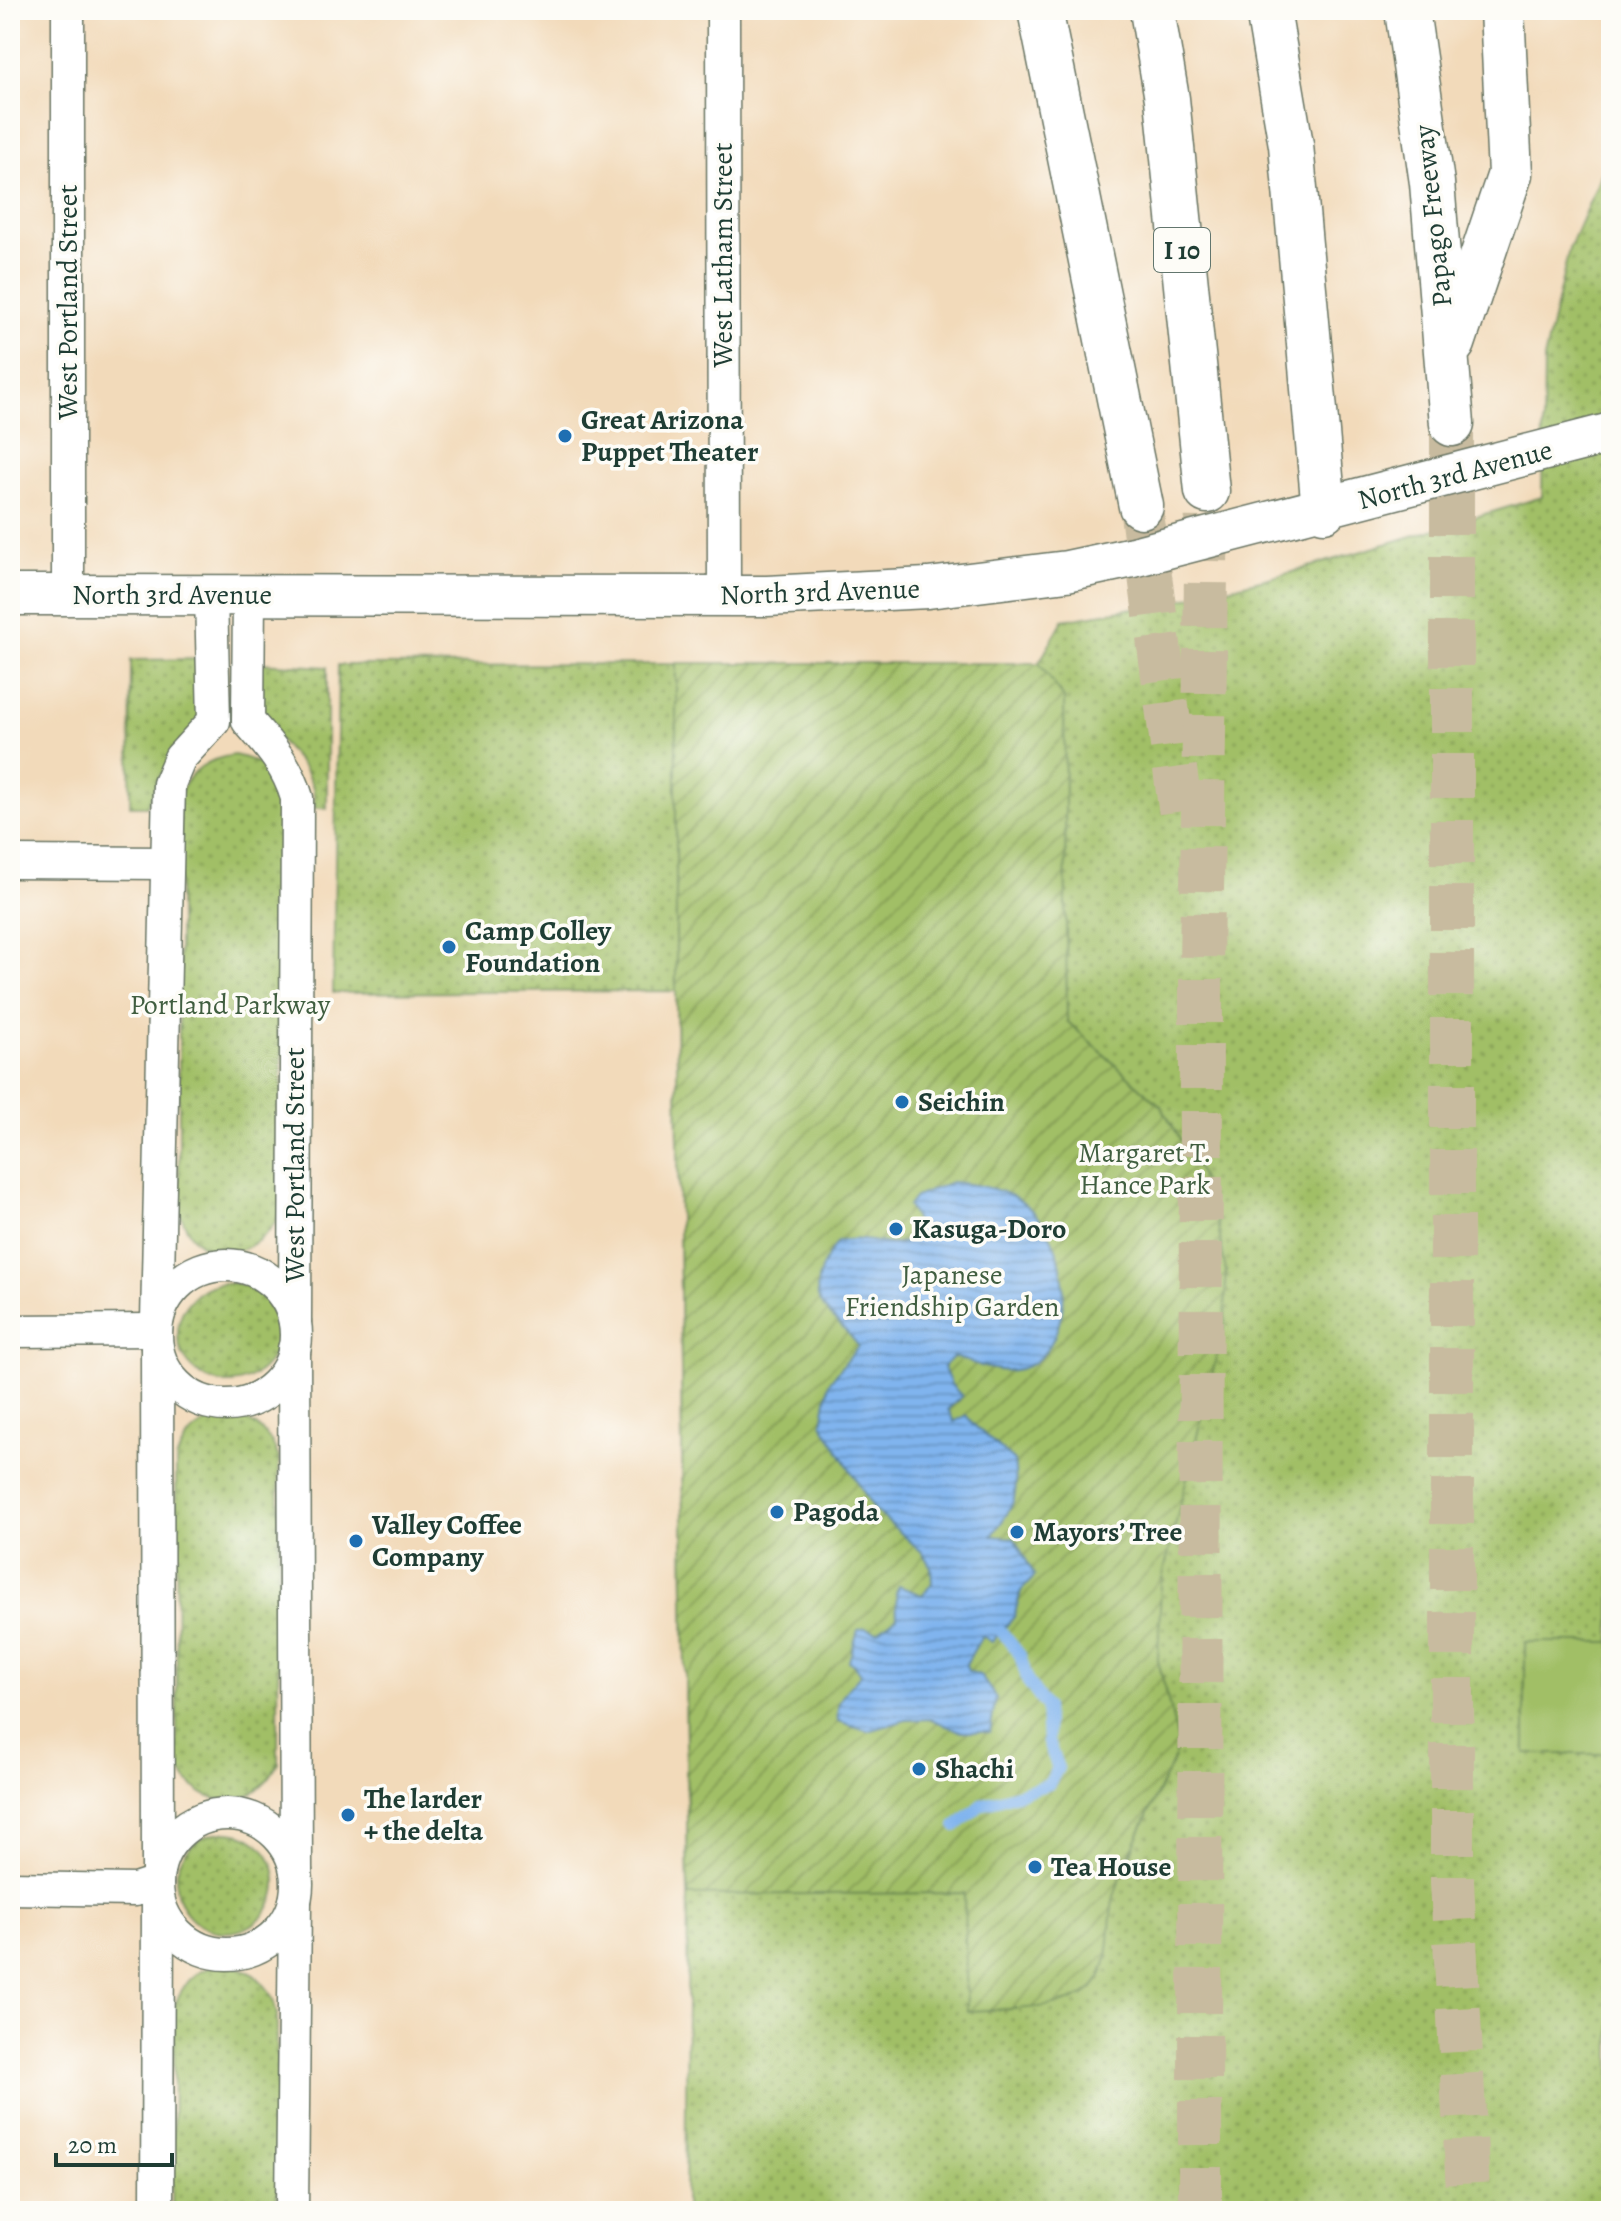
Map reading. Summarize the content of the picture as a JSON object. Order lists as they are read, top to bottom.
{
  "streets": {
    "highway": ["Papago Freeway", "I 10"],
    "street": ["West Latham Street", "West Portland Street", "North 3rd Avenue"]
  },
  "crossings": [
    ["West Latham Street", "North 3rd Avenue"],
    ["West Portland Street", "North 3rd Avenue"]
  ],
  "parks": ["Portland Parkway", "Margaret T. Hance Park", "Japanese Friendship Garden"],
  "places": [
    "Great Arizona Puppet Theater",
    "Camp Colley Foundation",
    "Seichin",
    "Kasuga-Doro",
    "Pagoda",
    "Mayors’ Tree",
    "Valley Coffee Company",
    "Shachi",
    "The larder + the delta",
    "Tea House"
  ],
  "scale_bar": "20 m"
}
